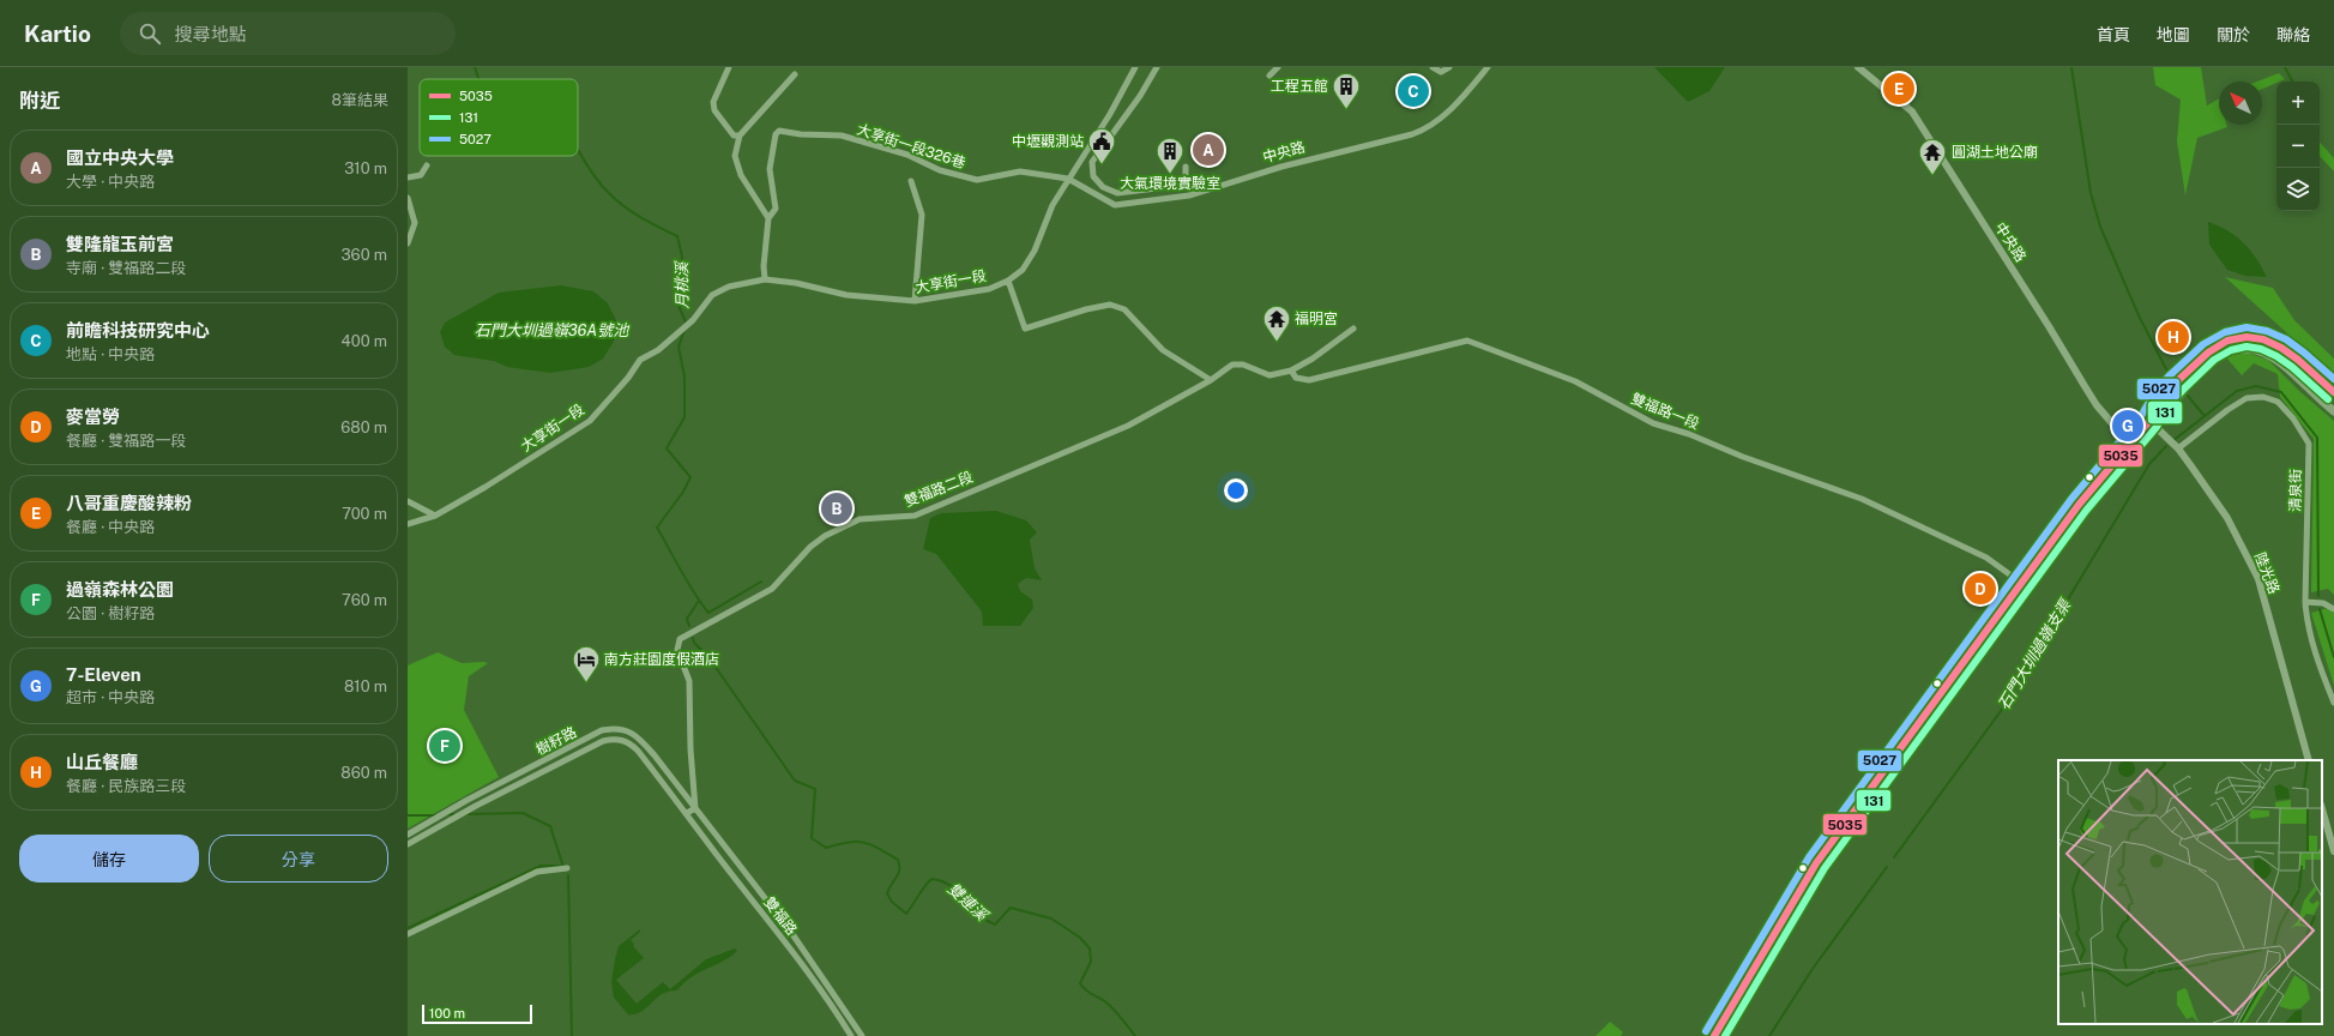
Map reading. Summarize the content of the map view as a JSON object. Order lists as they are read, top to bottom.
{
  "streets": {
    "street": [
      "大享街一段326巷",
      "中央路",
      "大享街一段",
      "雙福路一段",
      "雙福路二段",
      "清泉街",
      "陸光路",
      "樹籽路",
      "雙福路"
    ]
  },
  "crossings": [
    ["大享街一段326巷", "中央路"],
    ["大享街一段326巷", "大享街一段"],
    ["中央路", "大享街一段"],
    ["雙福路一段", "雙福路二段"],
    ["雙福路二段", "樹籽路"],
    ["清泉街", "陸光路"],
    ["樹籽路", "雙福路"]
  ],
  "water": [
    "月桃溪",
    "石門大圳過嶺36A號池",
    "石門大圳過嶺支渠",
    "雙連溪"
  ],
  "places": {
    "building": ["工程五館", "大氣環境實驗室"],
    "public building": ["中壢觀測站"],
    "temple": ["圓湖土地公廟", "福明宮"],
    "hotel": ["南方莊園度假酒店"]
  },
  "lines": ["transit line 5027", "transit line 5035", "transit line 131"],
  "legend": ["5035", "131", "5027"],
  "scale_bar": "100 m",
  "north": "top left",
  "page": {
    "header": "Kartio",
    "search": "搜尋地點",
    "nav": [
      "首頁",
      "地圖",
      "關於",
      "聯絡"
    ],
    "heading": ["附近", "8筆結果"],
    "pins": [
      "E",
      "C",
      "A",
      "H",
      "G",
      "B",
      "D",
      "F"
    ],
    "map_buttons": ["+", "−"],
    "list": [
      {
        "mark": "A",
        "name": "國立中央大學",
        "note": "大學 · 中央路",
        "value": "310 m"
      },
      {
        "mark": "B",
        "name": "雙隆龍玉前宮",
        "note": "寺廟 · 雙福路二段",
        "value": "360 m"
      },
      {
        "mark": "C",
        "name": "前瞻科技研究中心",
        "note": "地點 · 中央路",
        "value": "400 m"
      },
      {
        "mark": "D",
        "name": "麥當勞",
        "note": "餐廳 · 雙福路一段",
        "value": "680 m"
      },
      {
        "mark": "E",
        "name": "八哥重慶酸辣粉",
        "note": "餐廳 · 中央路",
        "value": "700 m"
      },
      {
        "mark": "F",
        "name": "過嶺森林公園",
        "note": "公園 · 樹籽路",
        "value": "760 m"
      },
      {
        "mark": "G",
        "name": "7-Eleven",
        "note": "超市 · 中央路",
        "value": "810 m"
      },
      {
        "mark": "H",
        "name": "山丘餐廳",
        "note": "餐廳 · 民族路三段",
        "value": "860 m"
      }
    ],
    "buttons": ["儲存", "分享"],
    "scale": "100 m"
  }
}
